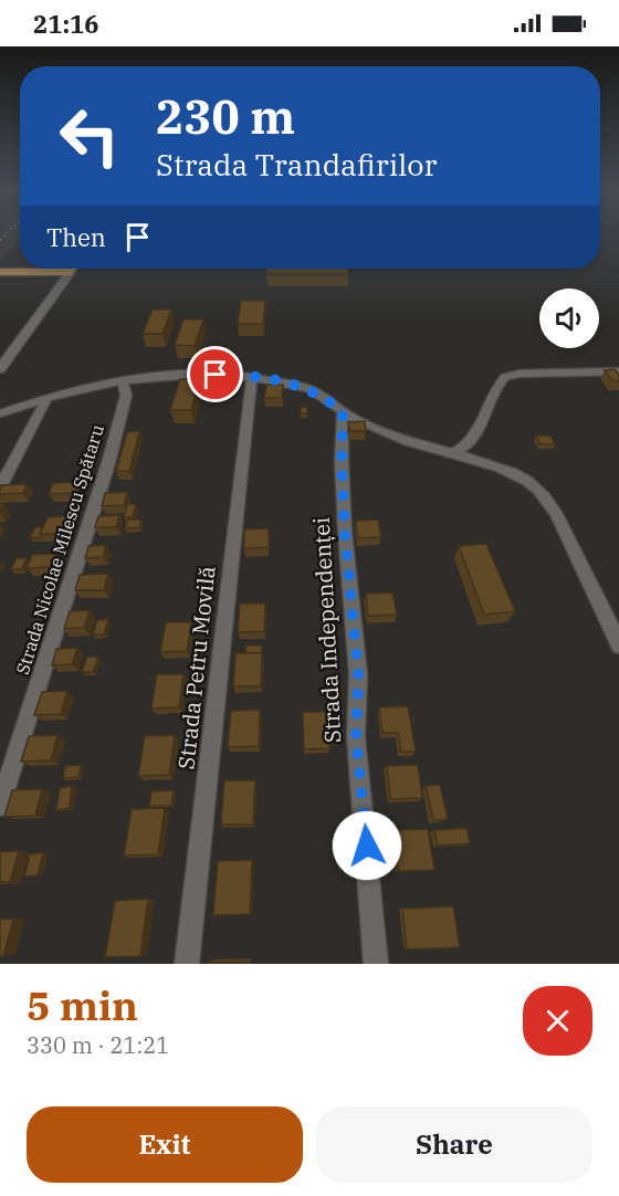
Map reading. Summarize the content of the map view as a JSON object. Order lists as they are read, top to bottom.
{
  "streets": {
    "street": ["Strada Nicolae Milescu Spătaru", "Strada Independenței", "Strada Petru Movilă"]
  },
  "page": {
    "status": "21:16",
    "turn": ["230 m", "Strada Trandafirilor"],
    "then": "Then",
    "heading": ["5 min", "330 m · 21:21"],
    "buttons": ["Exit", "Share"]
  }
}
